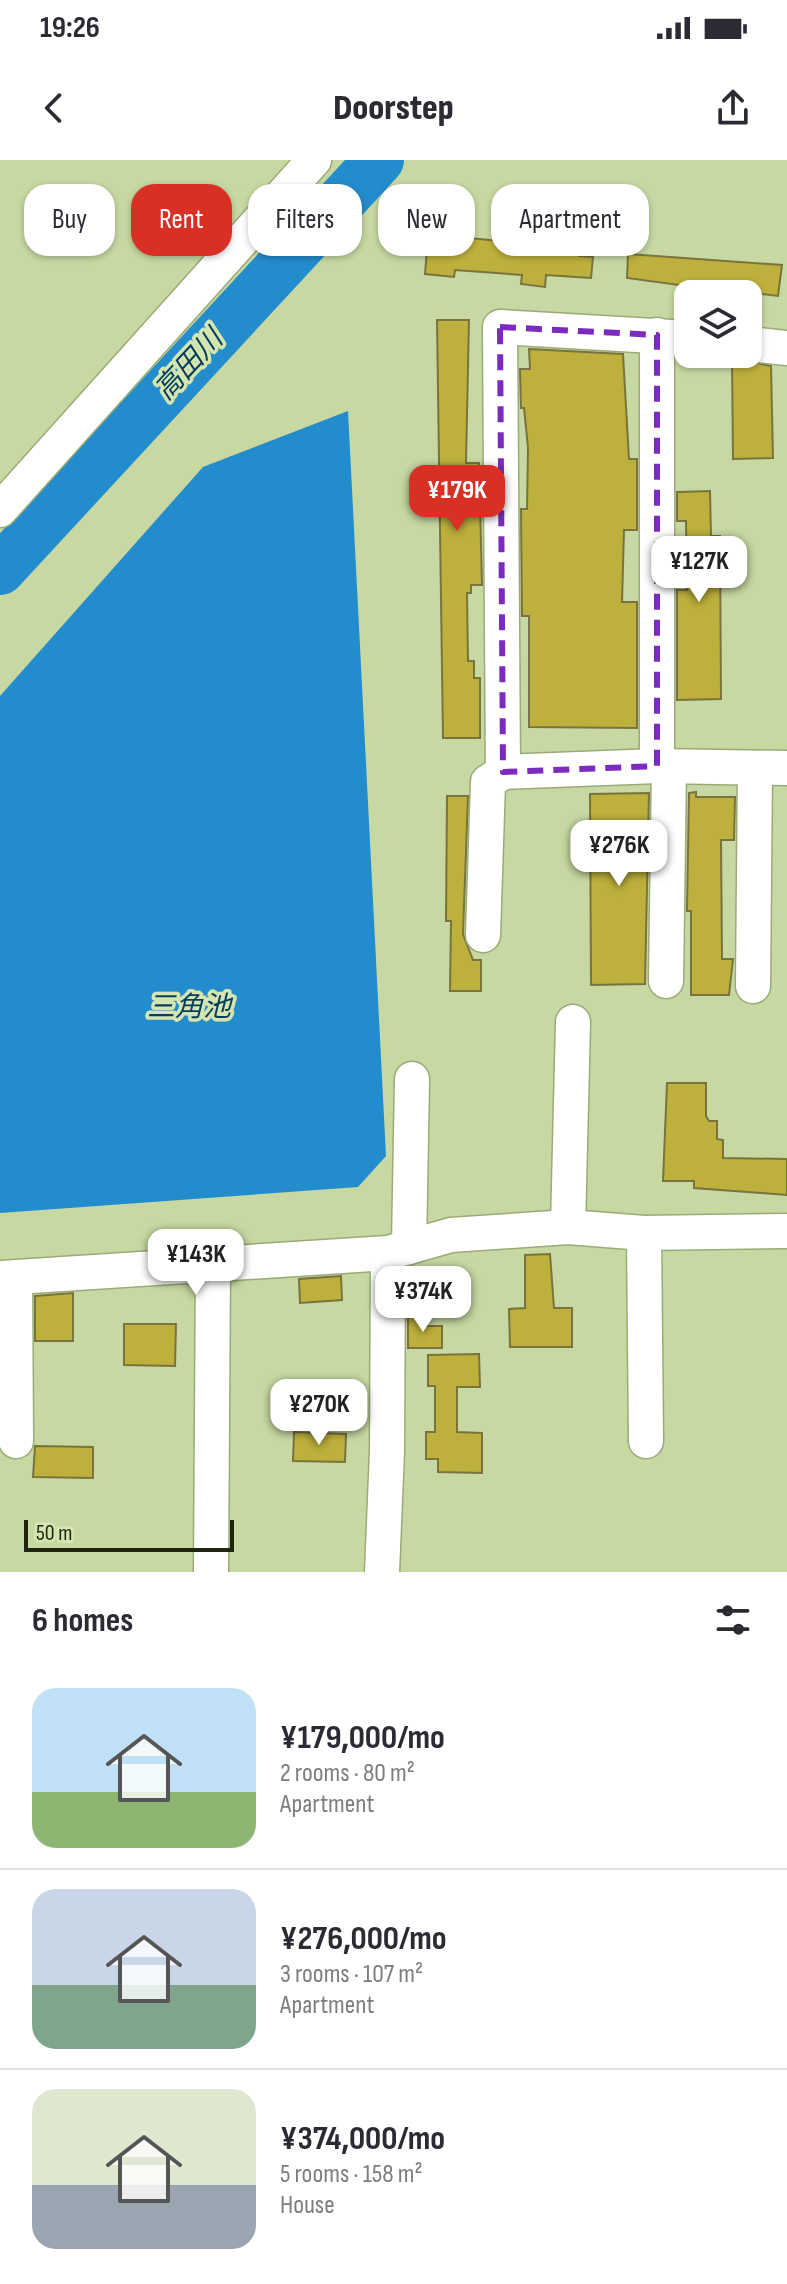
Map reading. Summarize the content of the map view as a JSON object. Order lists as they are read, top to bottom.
{
  "water": ["高田川", "三角池"],
  "scale_bar": "50 m",
  "page": {
    "status": "19:26",
    "header": "Doorstep",
    "chip": [
      "Buy",
      "Rent",
      "Filters",
      "New",
      "Apartment"
    ],
    "price": [
      "¥179K",
      "¥127K",
      "¥276K",
      "¥143K",
      "¥374K",
      "¥270K"
    ],
    "scale": "50 m",
    "heading": "6 homes",
    "list": [
      {
        "name": "¥179,000/mo",
        "note": "2 rooms · 80 m² · Apartment"
      },
      {
        "name": "¥276,000/mo",
        "note": "3 rooms · 107 m² · Apartment"
      },
      {
        "name": "¥374,000/mo",
        "note": "5 rooms · 158 m² · House"
      }
    ]
  }
}
